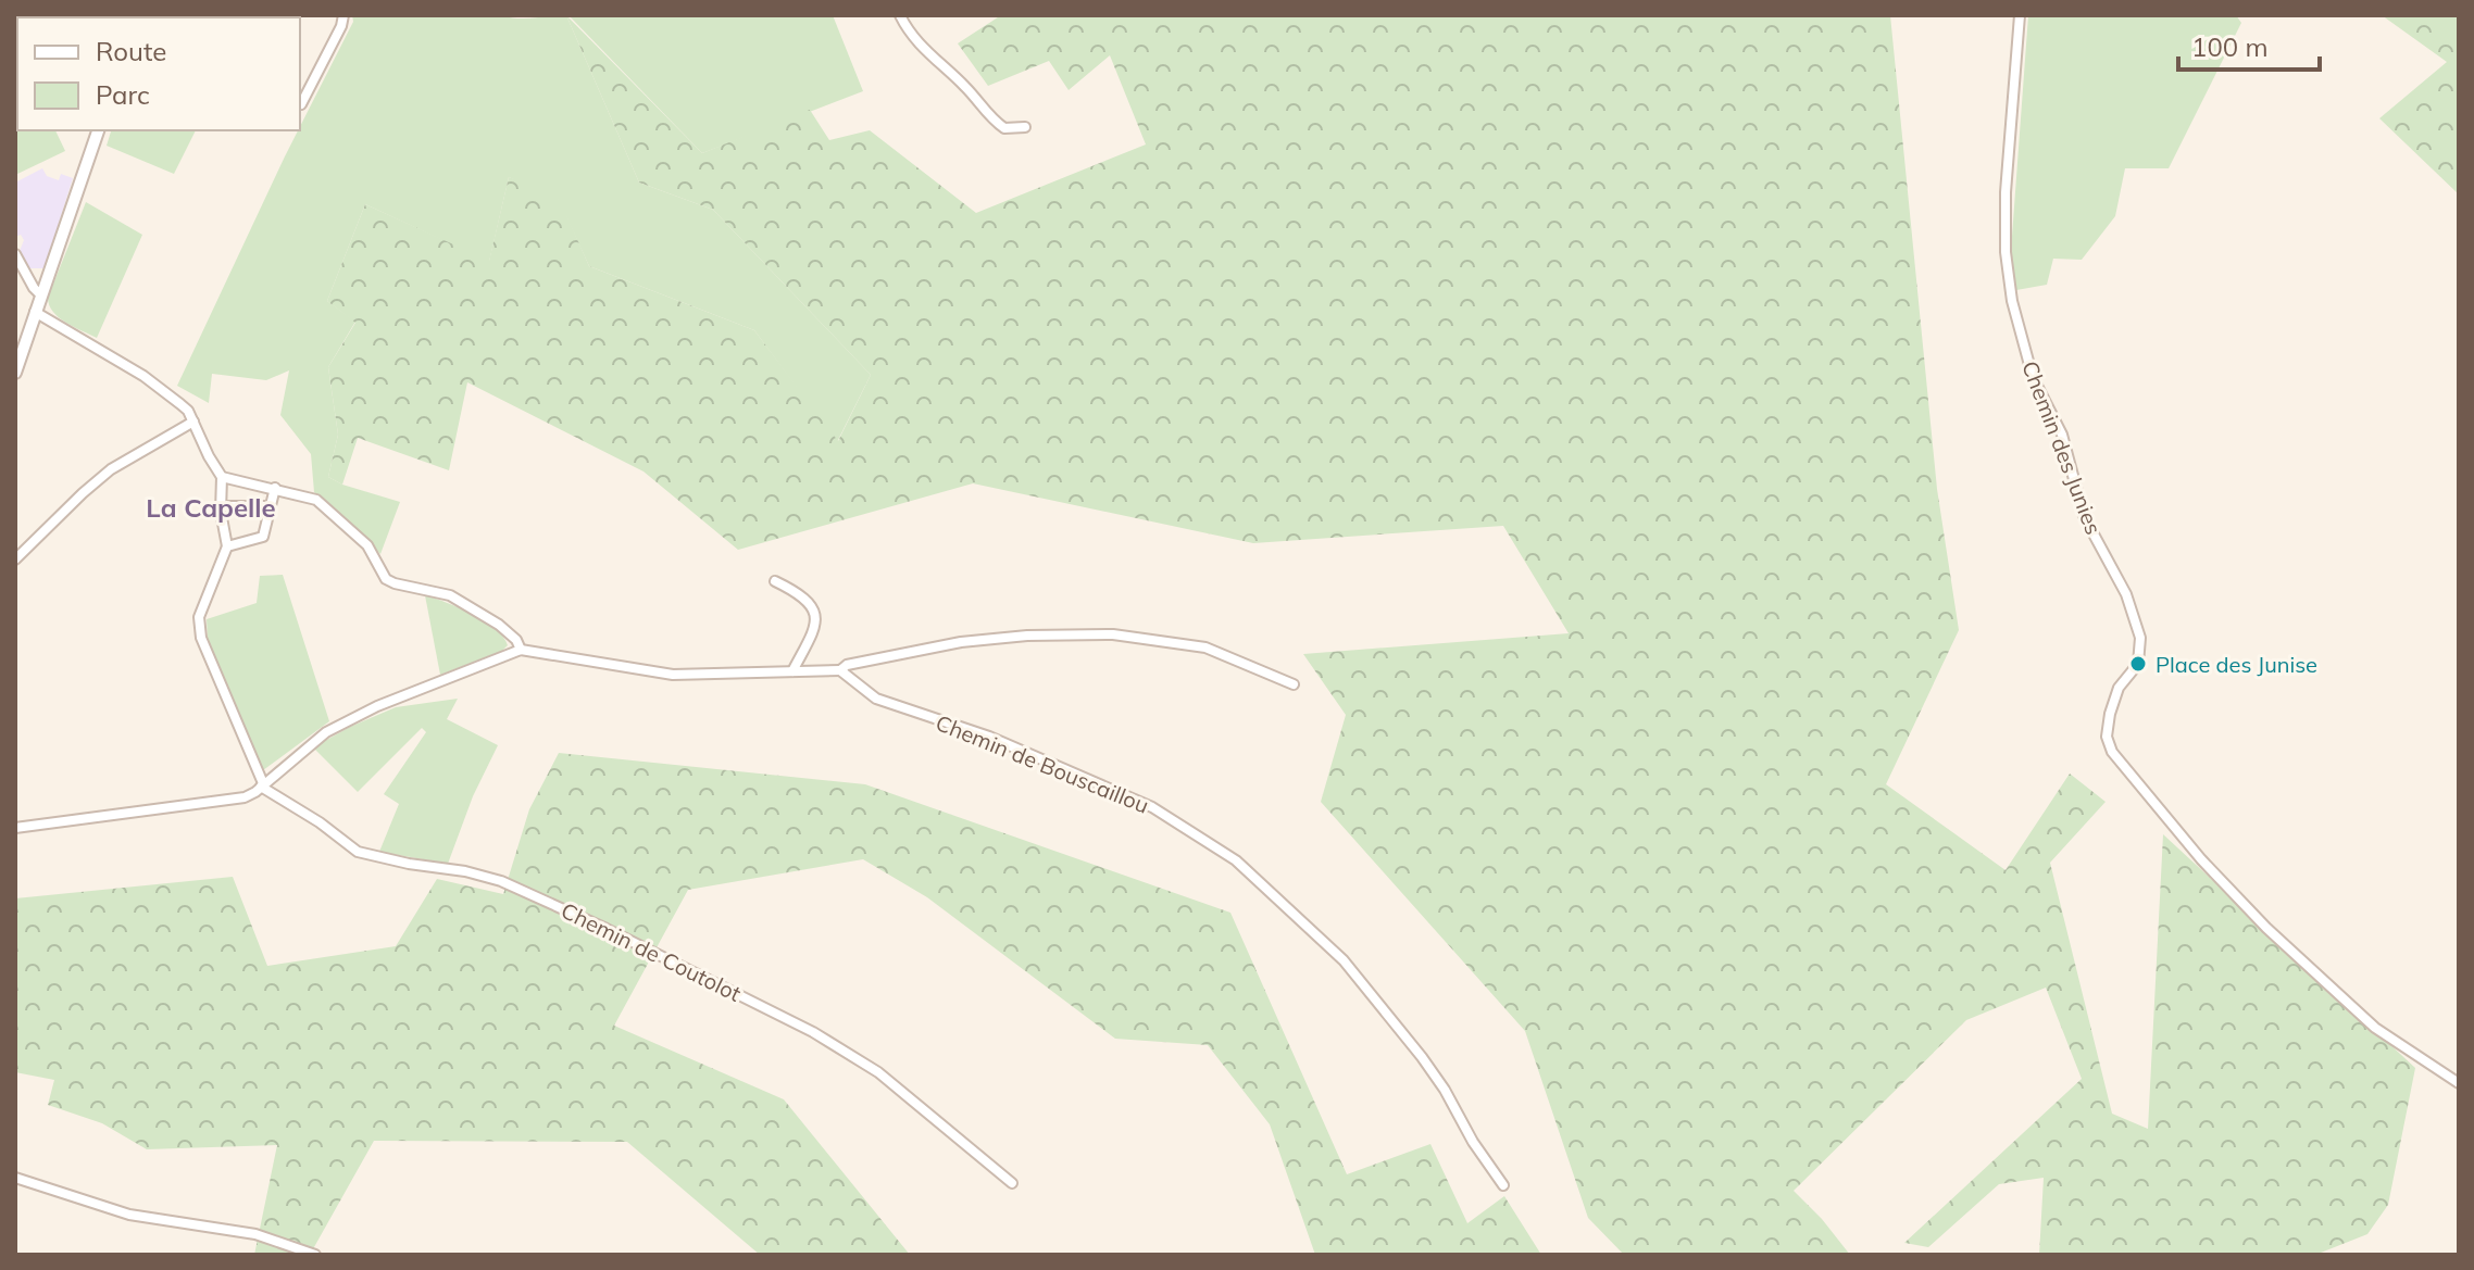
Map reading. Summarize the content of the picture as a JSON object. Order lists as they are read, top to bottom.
{
  "streets": {
    "street": ["Chemin des Junies", "Chemin de Bouscaillou", "Chemin de Coutolot"]
  },
  "districts": ["La Capelle"],
  "places": ["Place des Junise"],
  "legend": ["Route", "Parc"],
  "scale_bar": "100 m"
}
